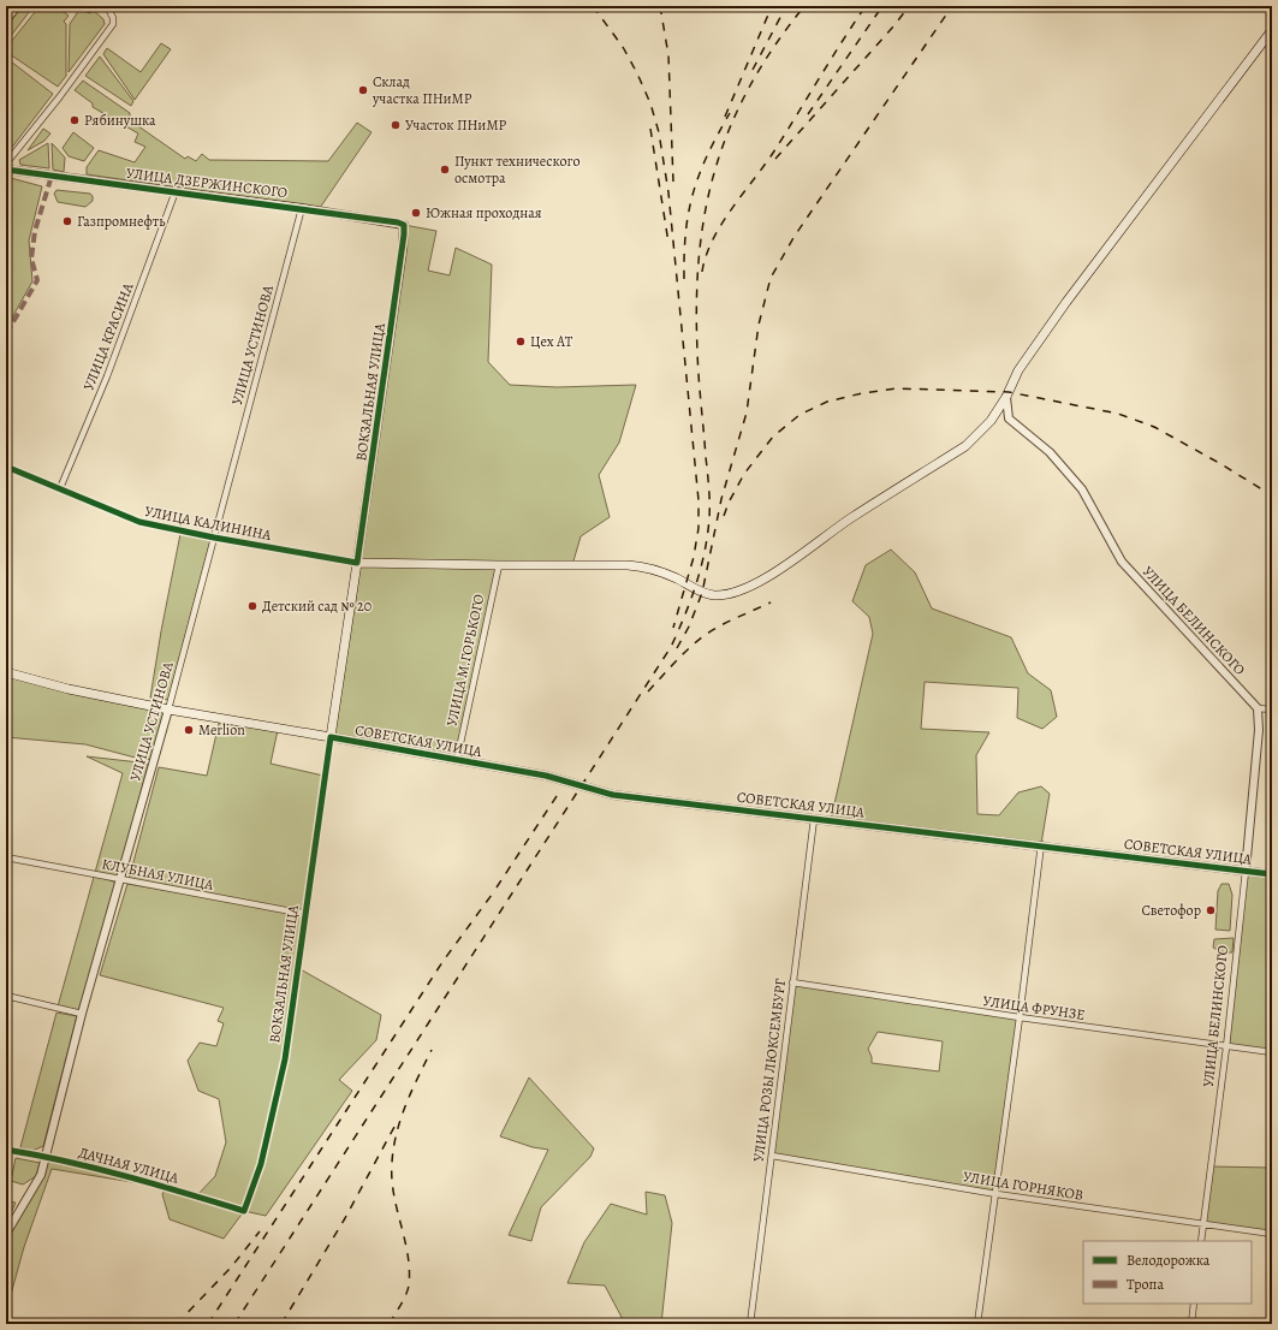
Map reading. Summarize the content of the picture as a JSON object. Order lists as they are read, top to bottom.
{
  "streets": {
    "main road": ["ВОКЗАЛЬНАЯ УЛИЦА", "СОВЕТСКАЯ УЛИЦА"],
    "street": [
      "УЛИЦА ДЗЕРЖИНСКОГО",
      "УЛИЦА КРАСИНА",
      "УЛИЦА УСТИНОВА",
      "УЛИЦА КАЛИНИНА",
      "УЛИЦА БЕЛИНСКОГО",
      "УЛИЦА М.ГОРЬКОГО",
      "КЛУБНАЯ УЛИЦА",
      "УЛИЦА ФРУНЗЕ",
      "УЛИЦА РОЗЫ ЛЮКСЕМБУРГ",
      "ДАЧНАЯ УЛИЦА",
      "УЛИЦА ГОРНЯКОВ"
    ]
  },
  "crossings": [
    ["УЛИЦА ДЗЕРЖИНСКОГО", "УЛИЦА КРАСИНА"],
    ["УЛИЦА ДЗЕРЖИНСКОГО", "УЛИЦА УСТИНОВА"],
    ["УЛИЦА ДЗЕРЖИНСКОГО", "ВОКЗАЛЬНАЯ УЛИЦА"],
    ["УЛИЦА КРАСИНА", "УЛИЦА КАЛИНИНА"],
    ["УЛИЦА УСТИНОВА", "УЛИЦА КАЛИНИНА"],
    ["УЛИЦА УСТИНОВА", "СОВЕТСКАЯ УЛИЦА"],
    ["УЛИЦА УСТИНОВА", "КЛУБНАЯ УЛИЦА"],
    ["УЛИЦА УСТИНОВА", "ДАЧНАЯ УЛИЦА"],
    ["ВОКЗАЛЬНАЯ УЛИЦА", "УЛИЦА КАЛИНИНА"],
    ["ВОКЗАЛЬНАЯ УЛИЦА", "СОВЕТСКАЯ УЛИЦА"],
    ["ВОКЗАЛЬНАЯ УЛИЦА", "КЛУБНАЯ УЛИЦА"],
    ["ВОКЗАЛЬНАЯ УЛИЦА", "ДАЧНАЯ УЛИЦА"],
    ["УЛИЦА БЕЛИНСКОГО", "СОВЕТСКАЯ УЛИЦА"],
    ["УЛИЦА БЕЛИНСКОГО", "УЛИЦА ФРУНЗЕ"],
    ["УЛИЦА БЕЛИНСКОГО", "УЛИЦА ГОРНЯКОВ"],
    ["УЛИЦА М.ГОРЬКОГО", "СОВЕТСКАЯ УЛИЦА"],
    ["СОВЕТСКАЯ УЛИЦА", "УЛИЦА РОЗЫ ЛЮКСЕМБУРГ"],
    ["УЛИЦА ФРУНЗЕ", "УЛИЦА РОЗЫ ЛЮКСЕМБУРГ"],
    ["УЛИЦА РОЗЫ ЛЮКСЕМБУРГ", "УЛИЦА ГОРНЯКОВ"]
  ],
  "places": [
    "Склад участка ПНиМР",
    "Рябинушка",
    "Участок ПНиМР",
    "Пункт технического осмотра",
    "Южная проходная",
    "Газпромнефть",
    "Цех АТ",
    "Детский сад № 20",
    "Merlion",
    "Светофор"
  ],
  "legend": ["Велодорожка", "Тропа"]
}
